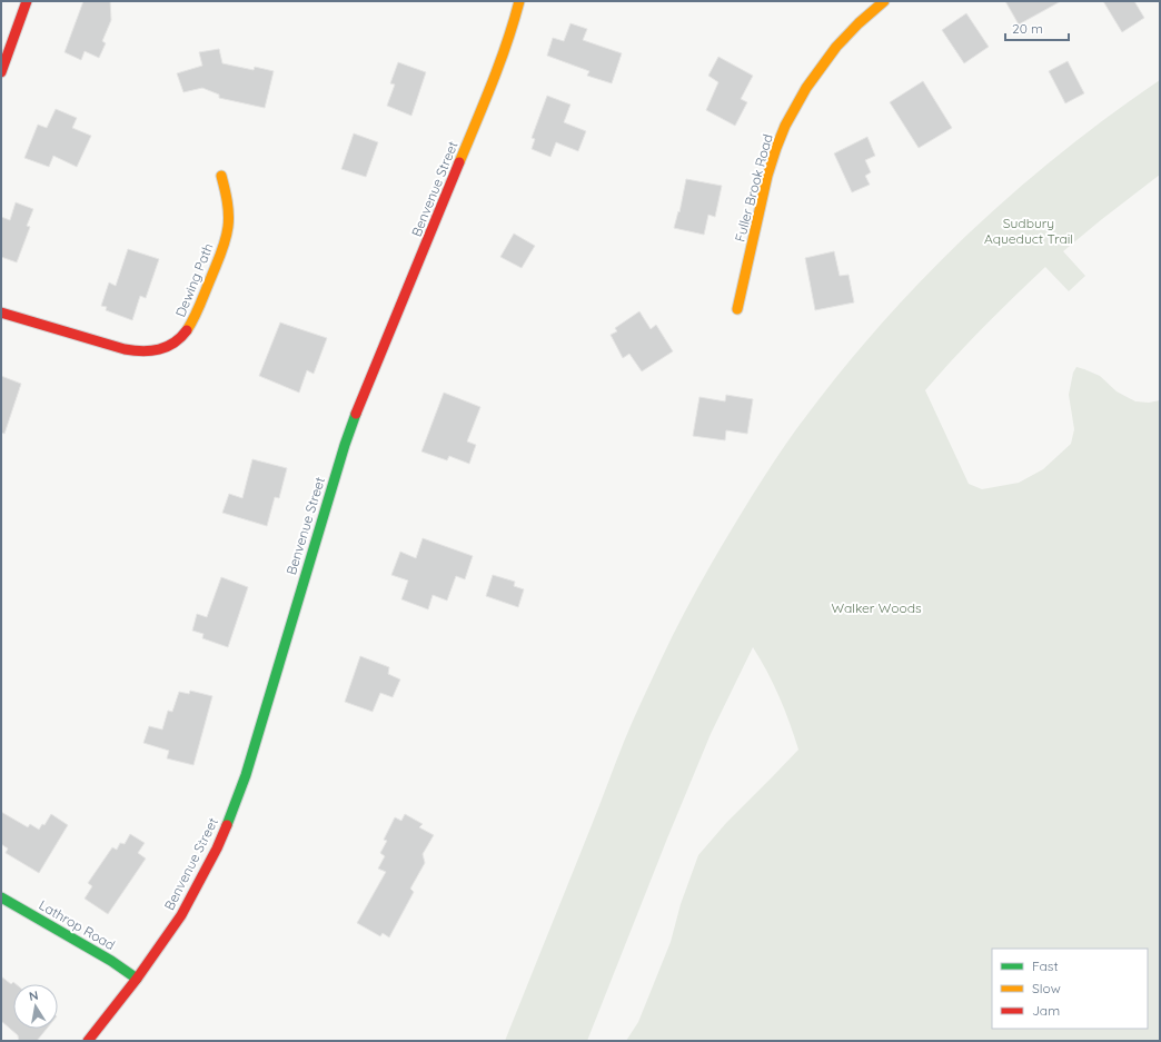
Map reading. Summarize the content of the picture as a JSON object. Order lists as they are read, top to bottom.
{
  "streets": {
    "street": [
      "Fuller Brook Road",
      "Benvenue Street",
      "Dewing Path",
      "Lathrop Road"
    ]
  },
  "crossings": [
    ["Benvenue Street", "Lathrop Road"]
  ],
  "parks": ["Sudbury Aqueduct Trail", "Walker Woods"],
  "legend": ["Fast", "Slow", "Jam"],
  "scale_bar": "20 m",
  "north": "top"
}
